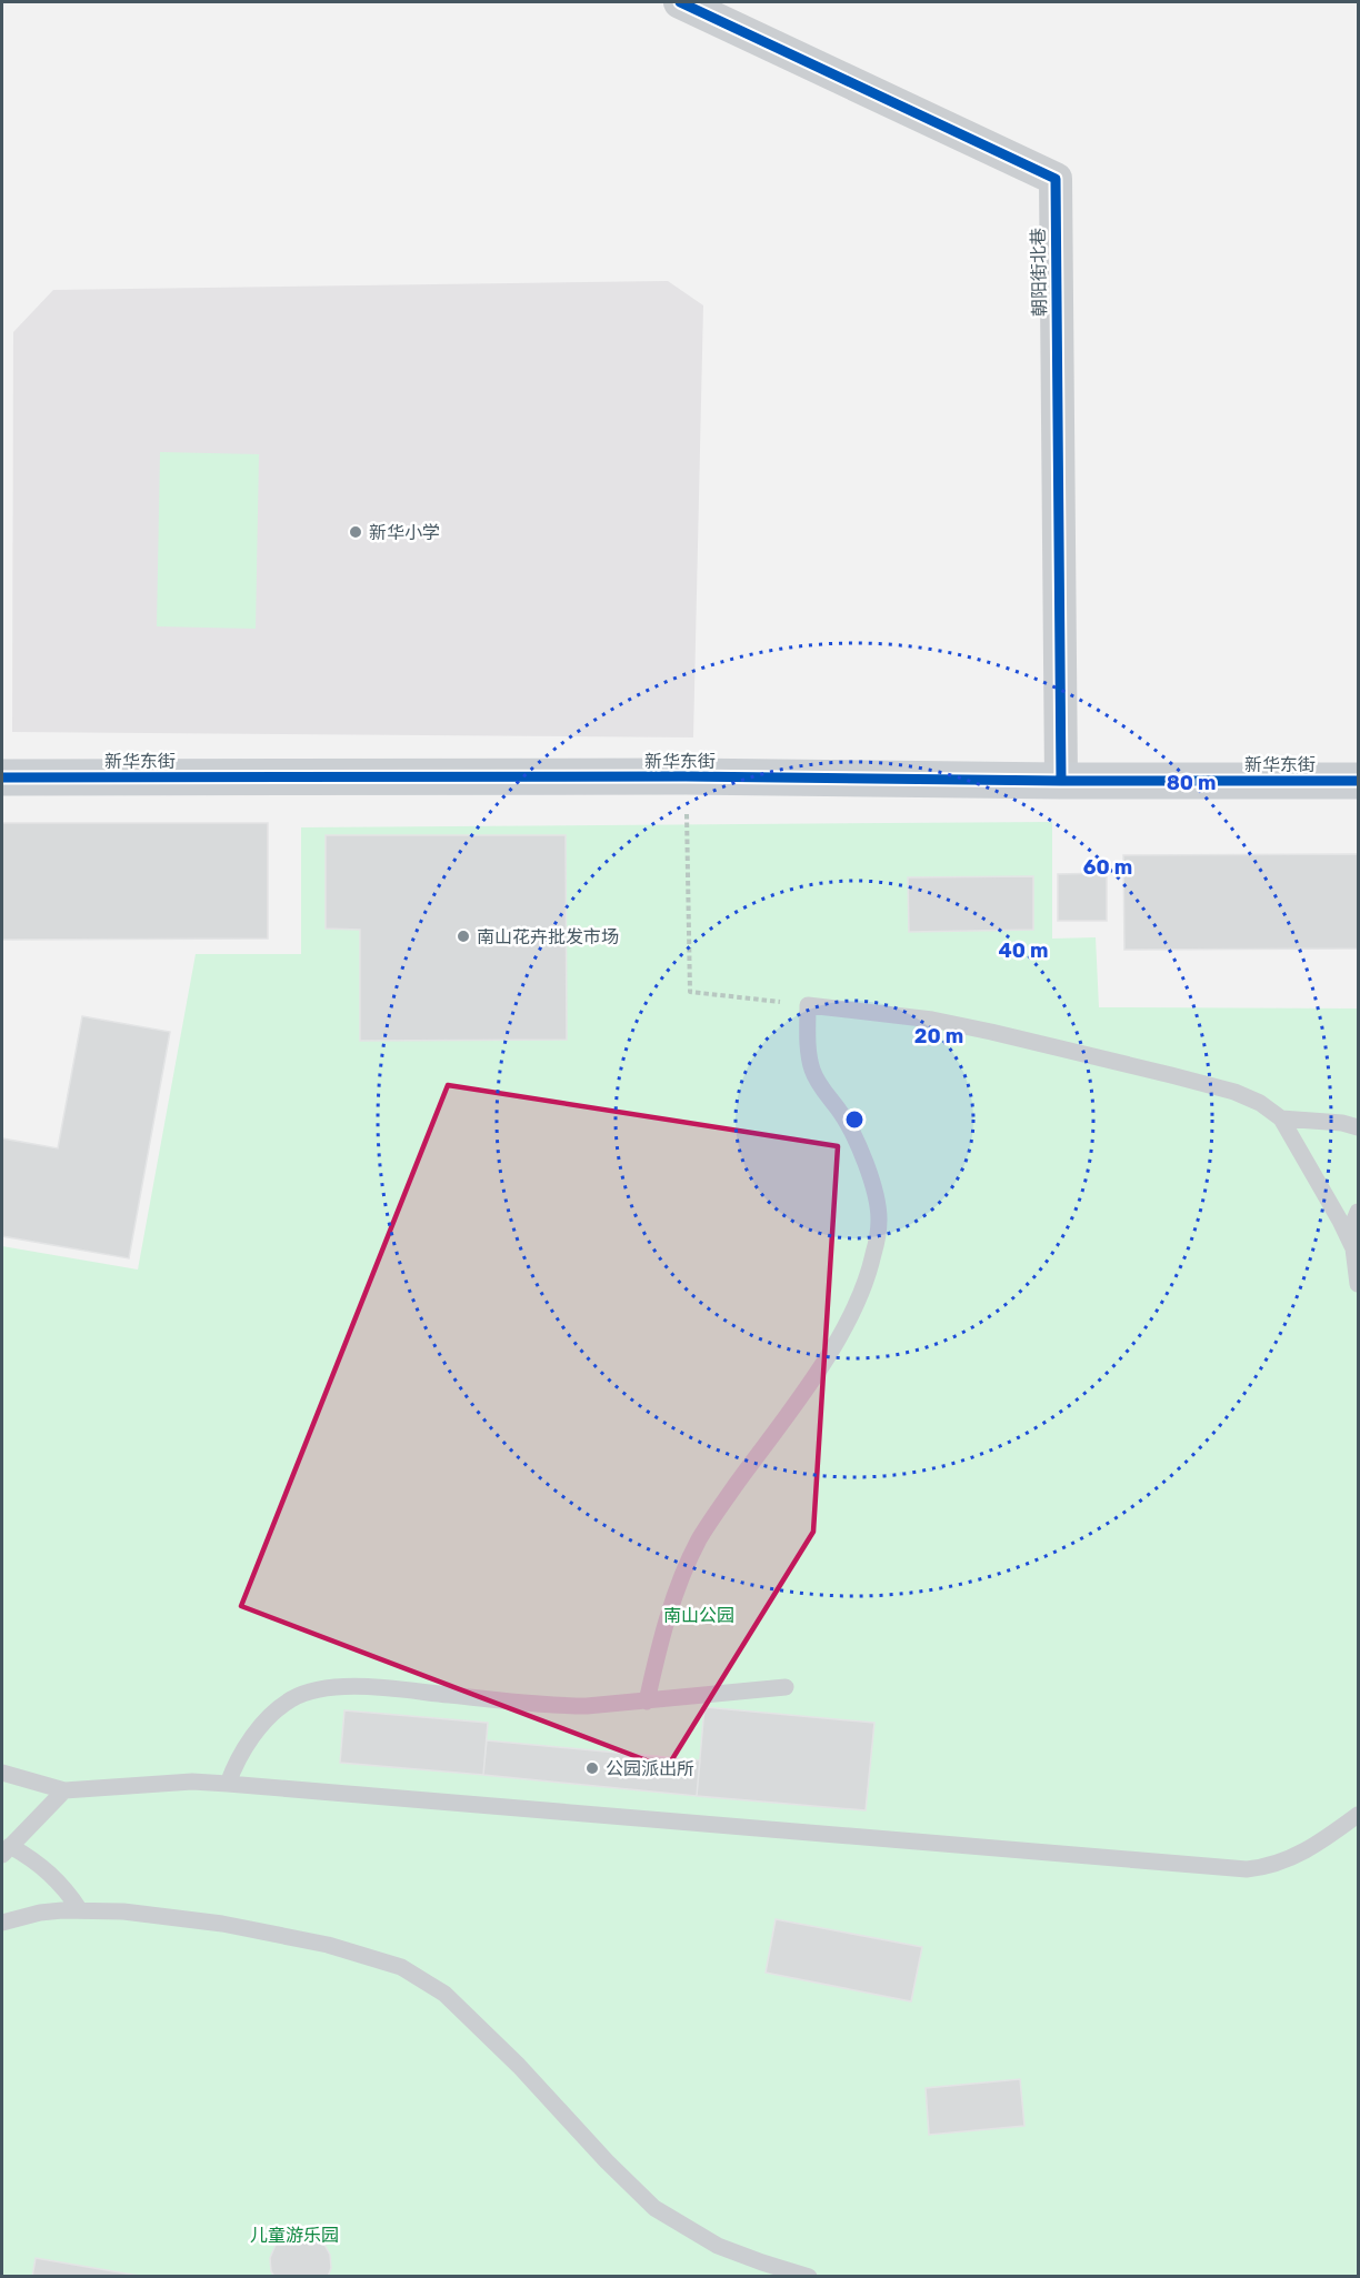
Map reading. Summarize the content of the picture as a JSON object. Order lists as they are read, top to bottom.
{
  "streets": {
    "street": ["朝阳街北巷", "新华东街"]
  },
  "crossings": [
    ["朝阳街北巷", "新华东街"]
  ],
  "parks": ["南山公园", "儿童游乐园"],
  "places": ["新华小学", "南山花卉批发市场", "公园派出所"],
  "rings": [
    "80 m",
    "60 m",
    "40 m",
    "20 m"
  ]
}
